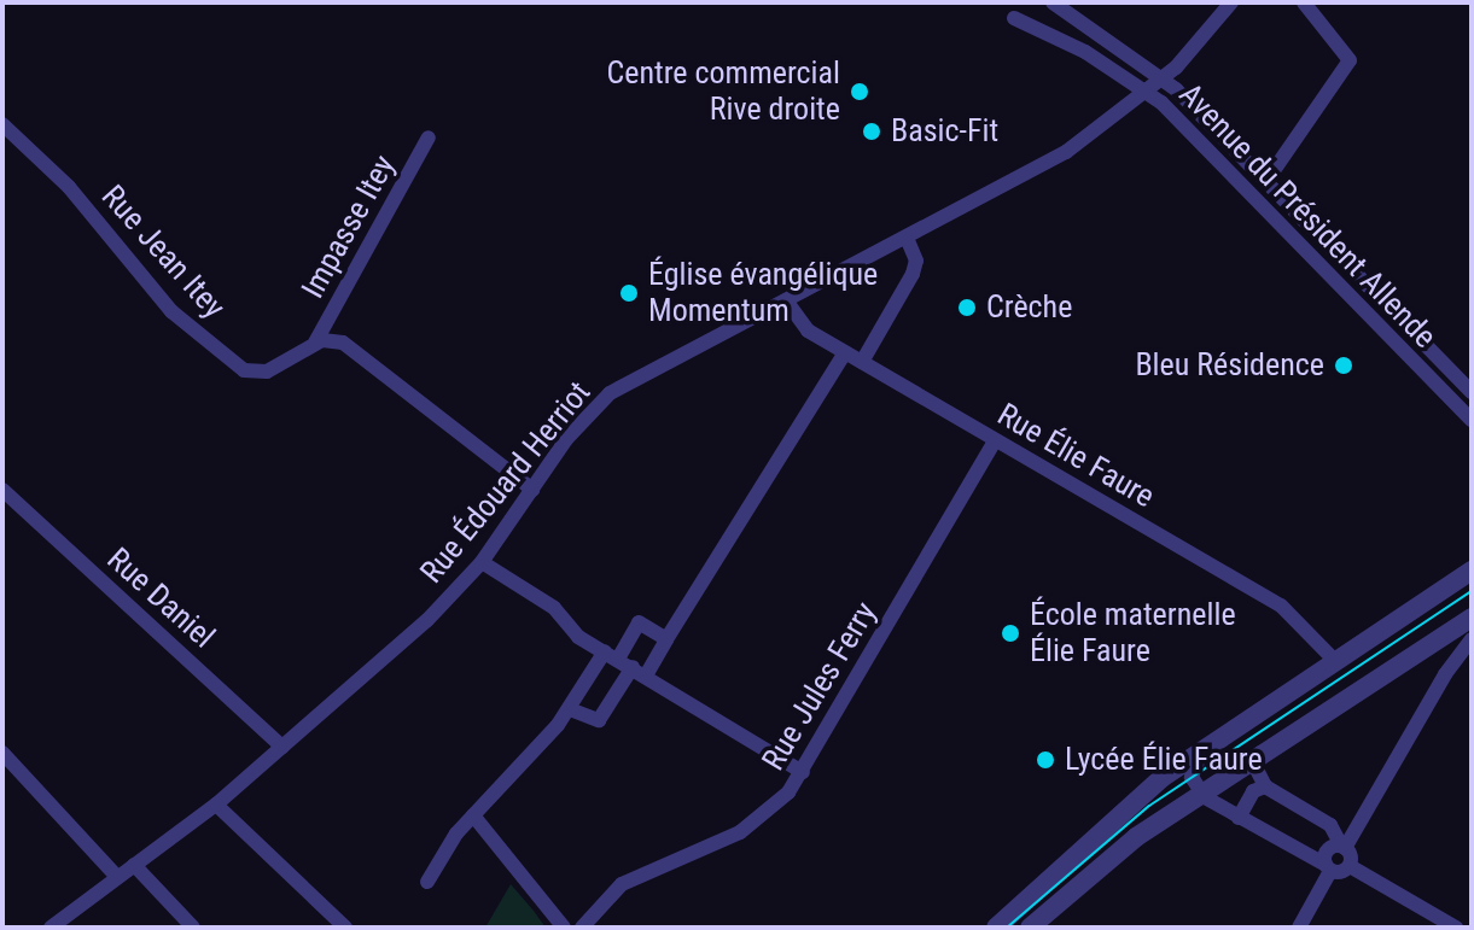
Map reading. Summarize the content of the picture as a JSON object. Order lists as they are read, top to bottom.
{
  "streets": {
    "street": [
      "Avenue du Président Allende",
      "Impasse Itey",
      "Rue Jean Itey",
      "Rue Élie Faure",
      "Rue Édouard Herriot",
      "Rue Daniel",
      "Rue Jules Ferry"
    ]
  },
  "crossings": [
    ["Avenue du Président Allende", "Rue Édouard Herriot"],
    ["Impasse Itey", "Rue Jean Itey"],
    ["Rue Élie Faure", "Rue Édouard Herriot"],
    ["Rue Élie Faure", "Rue Jules Ferry"],
    ["Rue Édouard Herriot", "Rue Daniel"]
  ],
  "places": [
    "Centre commercial Rive droite",
    "Basic-Fit",
    "Église évangélique Momentum",
    "Crèche",
    "Bleu Résidence",
    "École maternelle Élie Faure",
    "Lycée Élie Faure"
  ]
}
